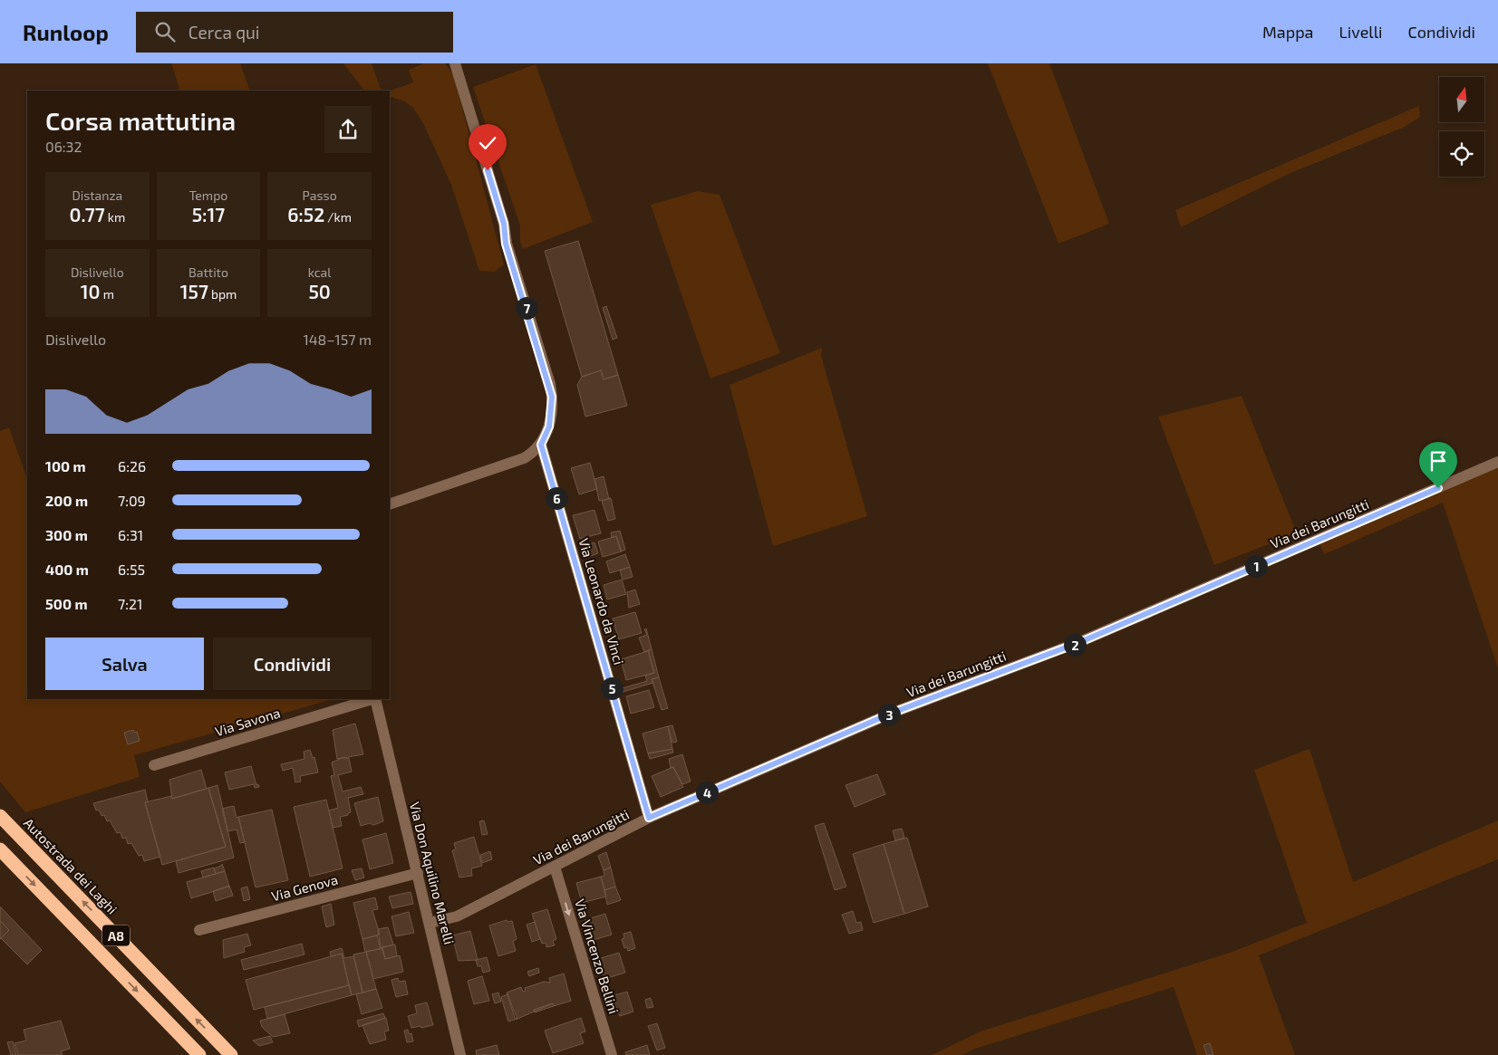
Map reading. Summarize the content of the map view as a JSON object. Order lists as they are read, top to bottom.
{
  "streets": {
    "highway": ["Autostrada dei Laghi", "A8"],
    "street": [
      "Via dei Barungitti",
      "Via Leonardo da Vinci",
      "Via Savona",
      "Via Don Aquilino Marelli",
      "Via Genova",
      "Via Vincenzo Bellini"
    ]
  },
  "crossings": [
    ["Via dei Barungitti", "Via Leonardo da Vinci"],
    ["Via dei Barungitti", "Via Don Aquilino Marelli"],
    ["Via dei Barungitti", "Via Vincenzo Bellini"],
    ["Via Don Aquilino Marelli", "Via Genova"]
  ],
  "one_way": ["Via Vincenzo Bellini"],
  "north": "top",
  "page": {
    "header": "Runloop",
    "search": "Cerca qui",
    "nav": ["Mappa", "Livelli", "Condividi"],
    "heading": ["Corsa mattutina", "06:32"],
    "stats": [
      ["Distanza", "0.77 km"],
      ["Tempo", "5:17"],
      ["Passo", "6:52 /km"],
      ["Dislivello", "10 m"],
      ["Battito", "157 bpm"],
      ["kcal", "50"]
    ],
    "pins": [
      "7",
      "6",
      "1",
      "2",
      "5",
      "3",
      "4"
    ],
    "chart": ["Dislivello", "148–157 m"],
    "list": [
      {
        "name": "100 m",
        "note": "6:26"
      },
      {
        "name": "200 m",
        "note": "7:09"
      },
      {
        "name": "300 m",
        "note": "6:31"
      },
      {
        "name": "400 m",
        "note": "6:55"
      },
      {
        "name": "500 m",
        "note": "7:21"
      }
    ],
    "buttons": ["Salva", "Condividi"]
  }
}
